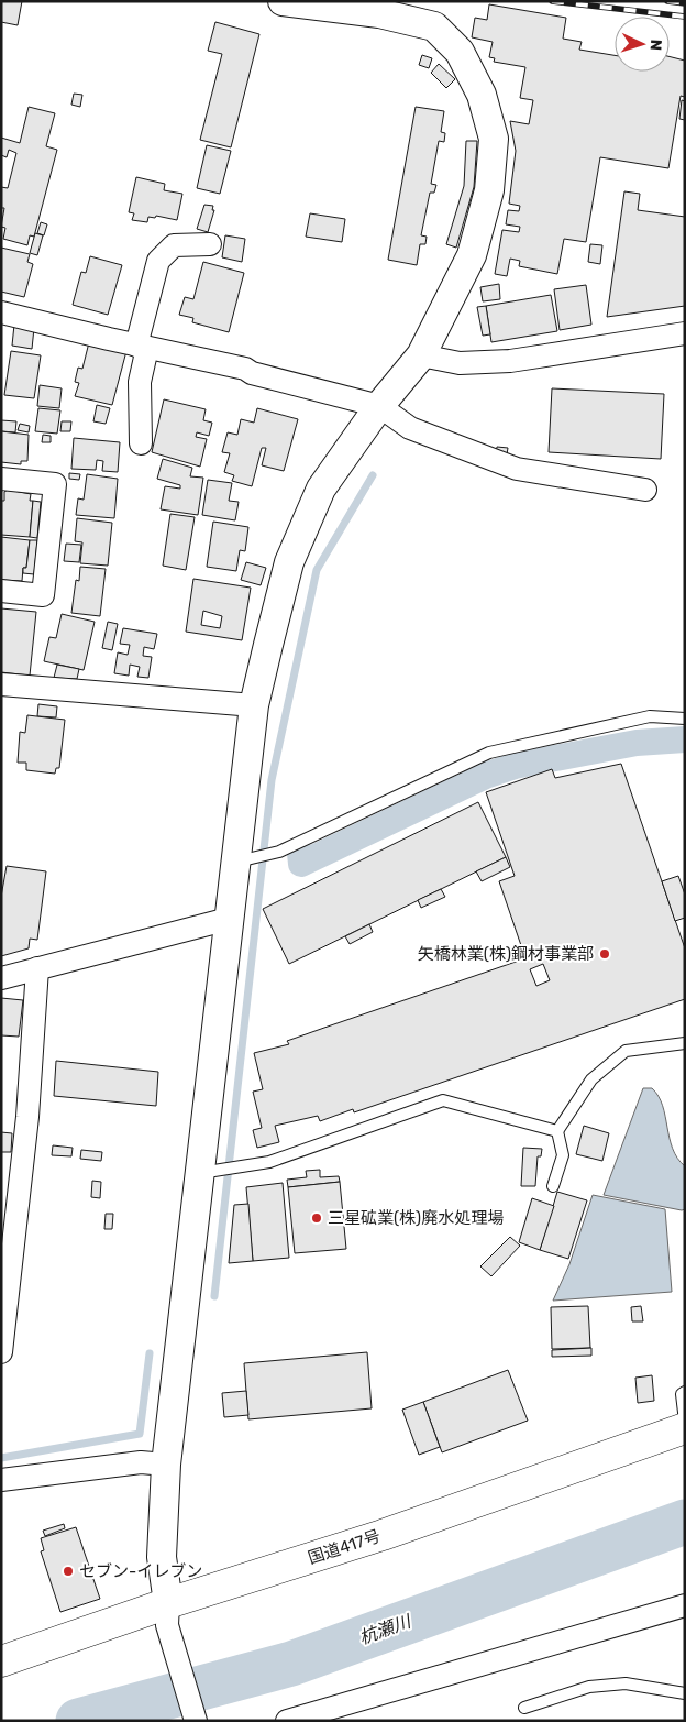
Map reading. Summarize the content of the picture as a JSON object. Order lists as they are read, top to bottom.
{
  "streets": {
    "highway": ["国道417号"]
  },
  "water": ["杭瀬川"],
  "places": ["矢橋林業(株)鋼材事業部", "三星砿業(株)廃水処理場", "セブン-イレブン"],
  "north": "right"
}
